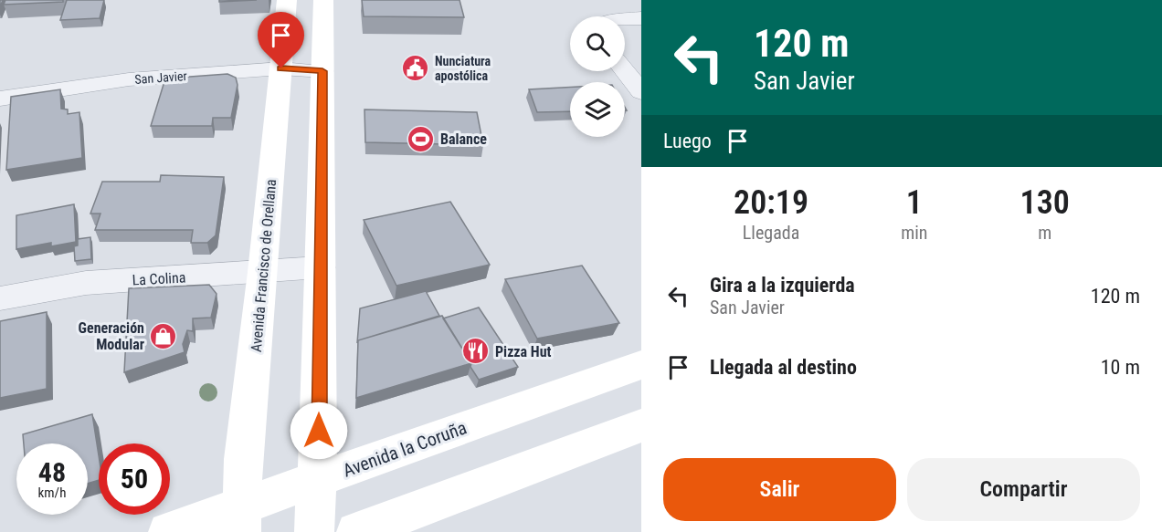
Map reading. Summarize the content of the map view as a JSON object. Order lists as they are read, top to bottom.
{
  "streets": {
    "main road": ["Avenida Francisco de Orellana", "Avenida la Coruña"],
    "street": ["San Javier", "La Colina"]
  },
  "crossings": [
    ["San Javier", "Avenida Francisco de Orellana"],
    ["Avenida Francisco de Orellana", "La Colina"],
    ["Avenida Francisco de Orellana", "Avenida la Coruña"]
  ],
  "places": {
    "public building": ["Nunciatura apostólica"],
    "sports": ["Balance"],
    "shop": ["Generación Modular"],
    "restaurant": ["Pizza Hut"]
  },
  "page": {
    "turn": ["120 m", "San Javier"],
    "then": "Luego",
    "eta": [
      "20:19",
      "Llegada",
      "1",
      "min",
      "130",
      "m"
    ],
    "list": [
      {
        "name": "Gira a la izquierda",
        "note": "San Javier",
        "value": "120 m"
      },
      {
        "name": "Llegada al destino",
        "value": "10 m"
      }
    ],
    "speed": "48 km/h",
    "limit": "50",
    "buttons": ["Salir", "Compartir"]
  }
}
